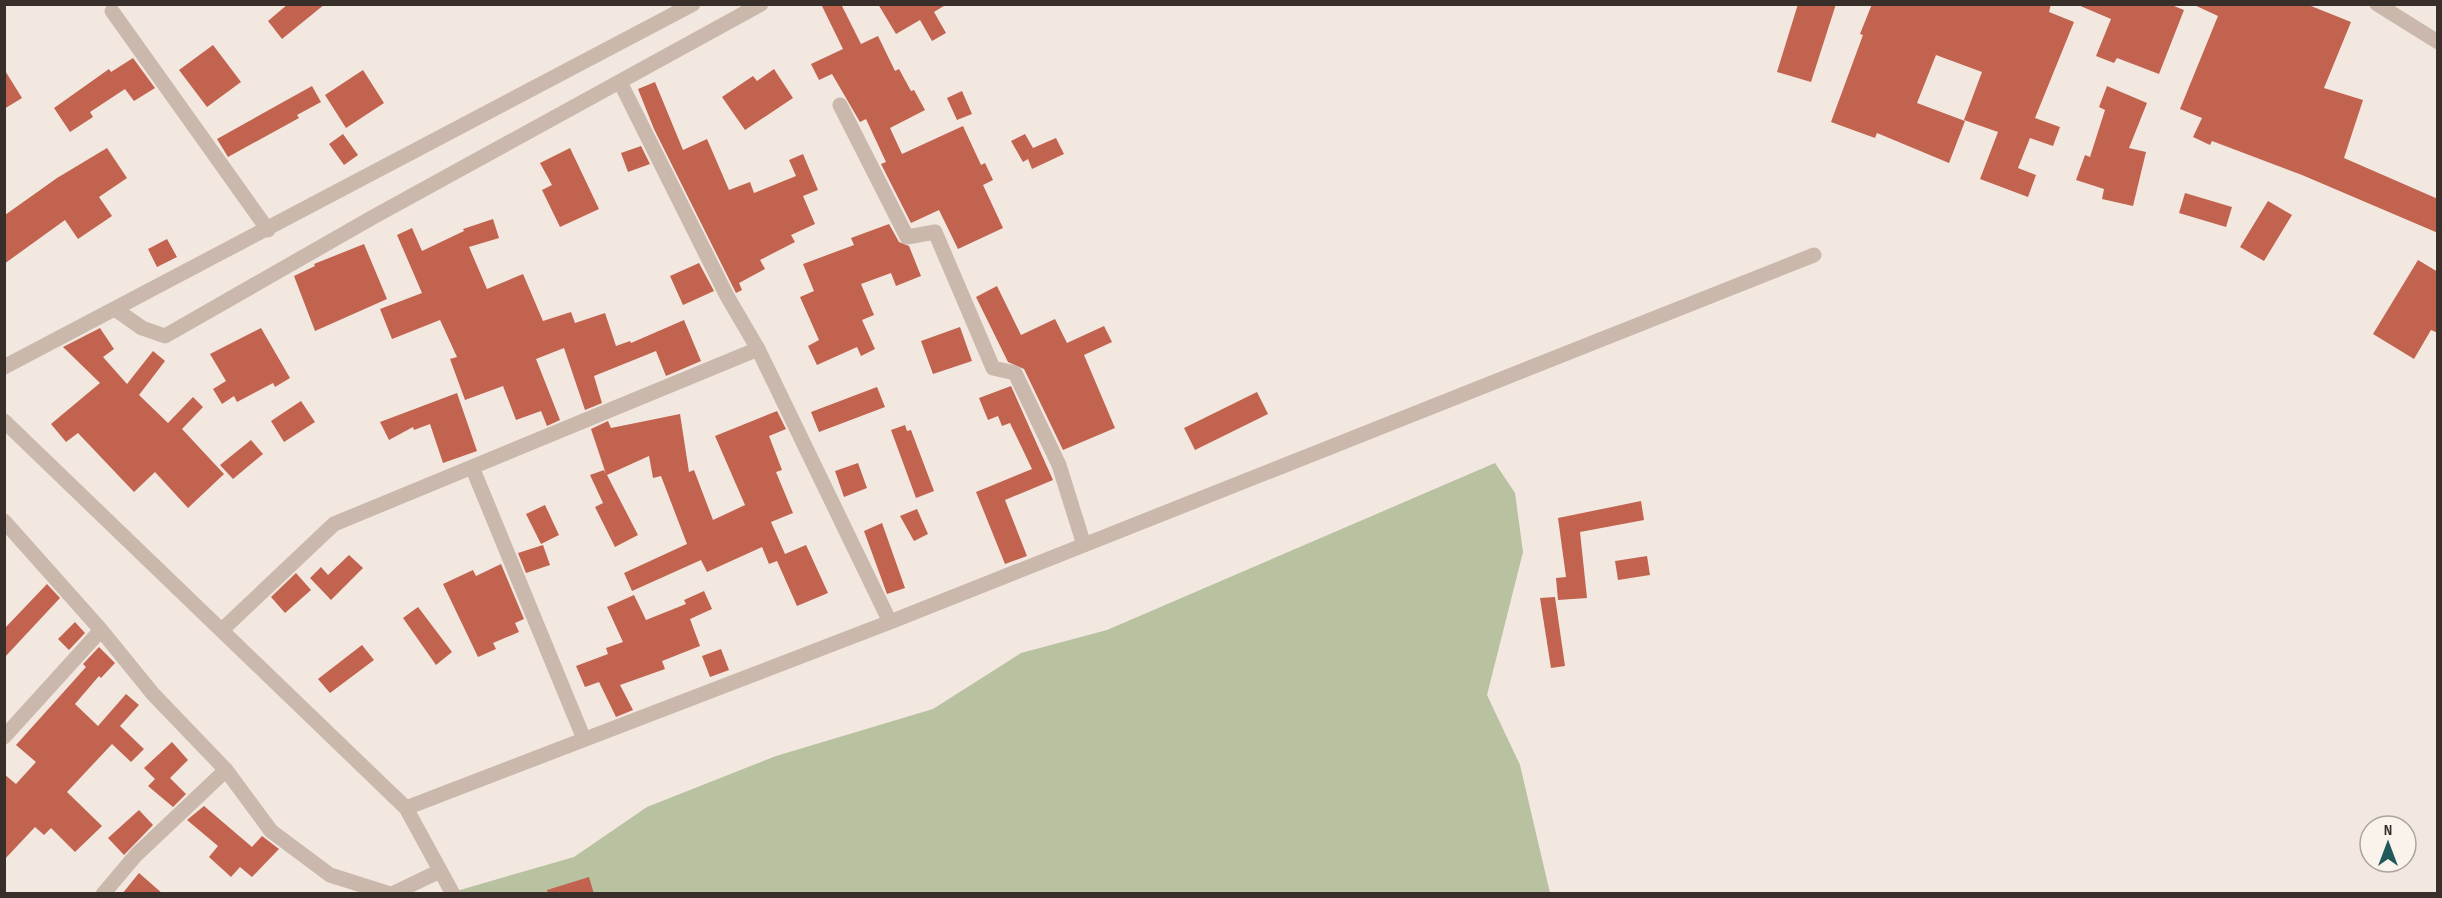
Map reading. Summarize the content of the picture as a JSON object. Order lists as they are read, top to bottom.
{
  "north": "top"
}
